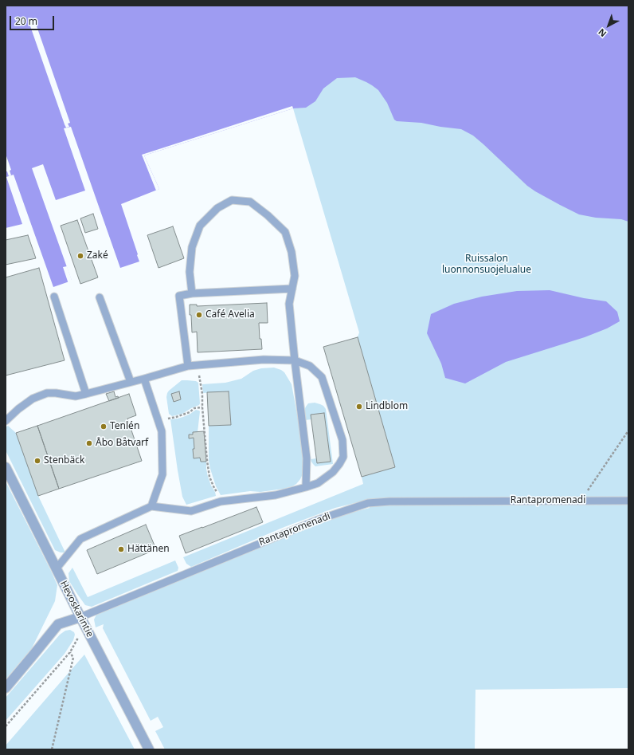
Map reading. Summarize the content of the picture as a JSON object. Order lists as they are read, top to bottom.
{
  "streets": {
    "street": ["Rantapromenadi", "Hevoskarintie"]
  },
  "crossings": [
    ["Rantapromenadi", "Hevoskarintie"]
  ],
  "parks": ["Ruissalon luonnonsuojelualue"],
  "places": [
    "Zaké",
    "Café Avelia",
    "Lindblom",
    "Tenlén",
    "Åbo Båtvarf",
    "Stenbäck",
    "Hättänen"
  ],
  "scale_bar": "20 m",
  "north": "bottom left"
}
